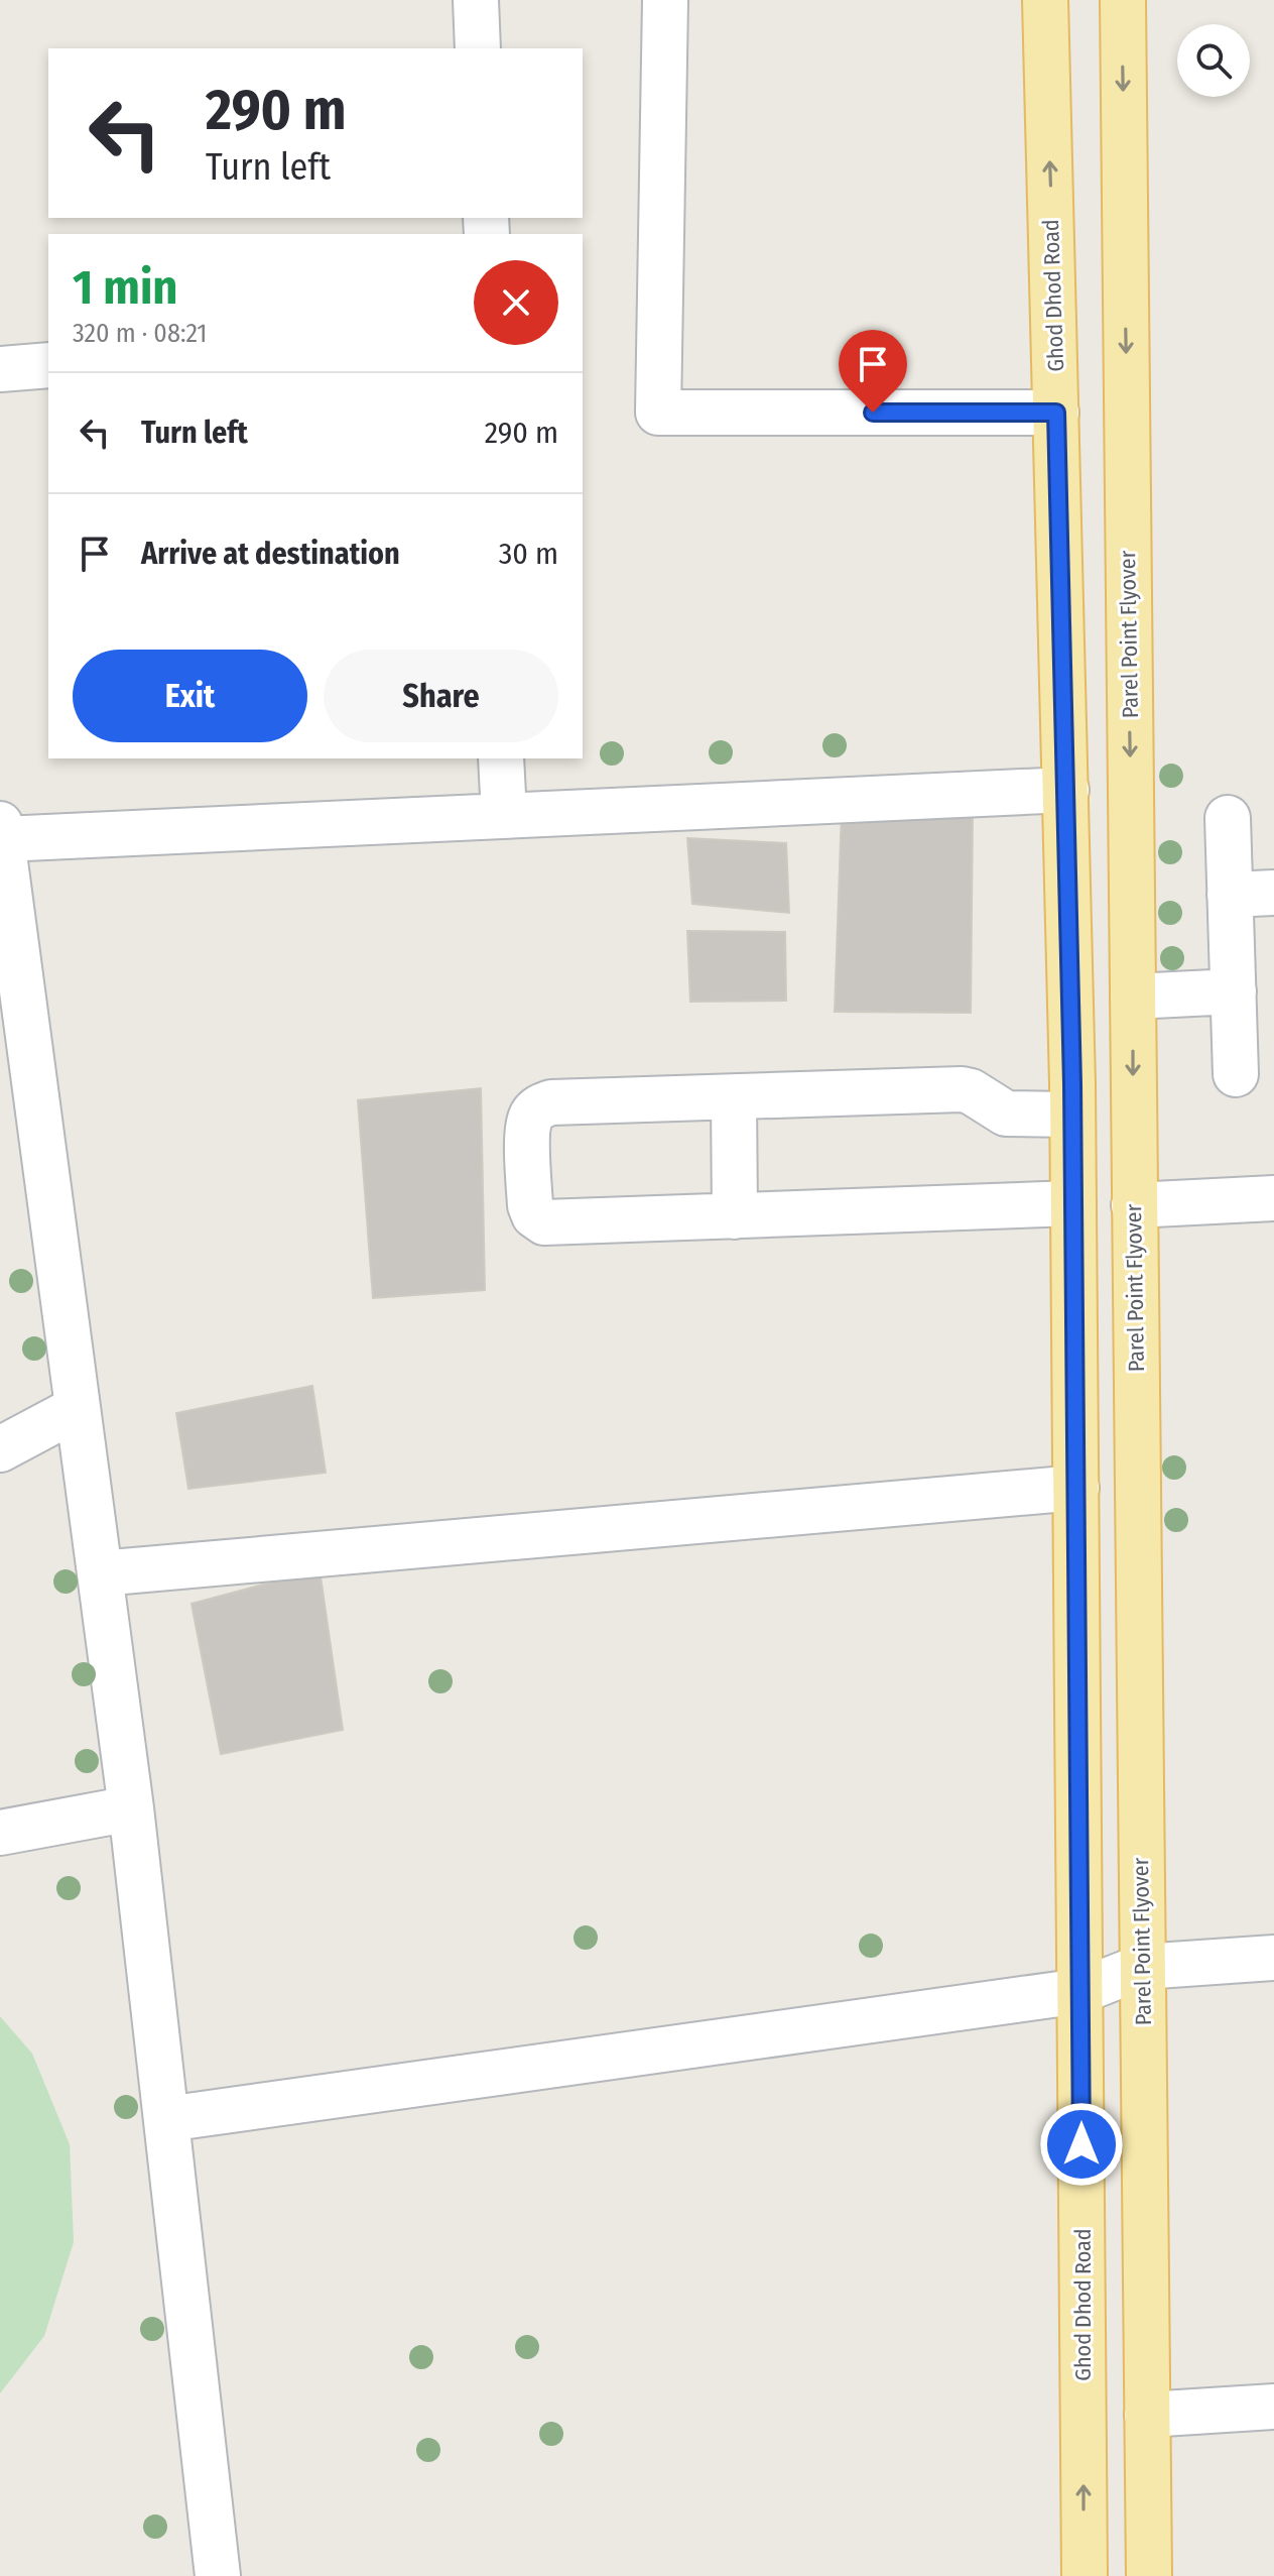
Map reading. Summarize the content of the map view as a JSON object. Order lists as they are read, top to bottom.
{
  "streets": {
    "main road": ["Ghod Dhod Road", "Parel Point Flyover"]
  },
  "one_way": ["Ghod Dhod Road", "Parel Point Flyover"],
  "page": {
    "turn": ["290 m", "Turn left"],
    "heading": ["1 min", "320 m · 08:21"],
    "list": [
      {
        "name": "Turn left",
        "value": "290 m"
      },
      {
        "name": "Arrive at destination",
        "value": "30 m"
      }
    ],
    "buttons": ["Exit", "Share"]
  }
}
